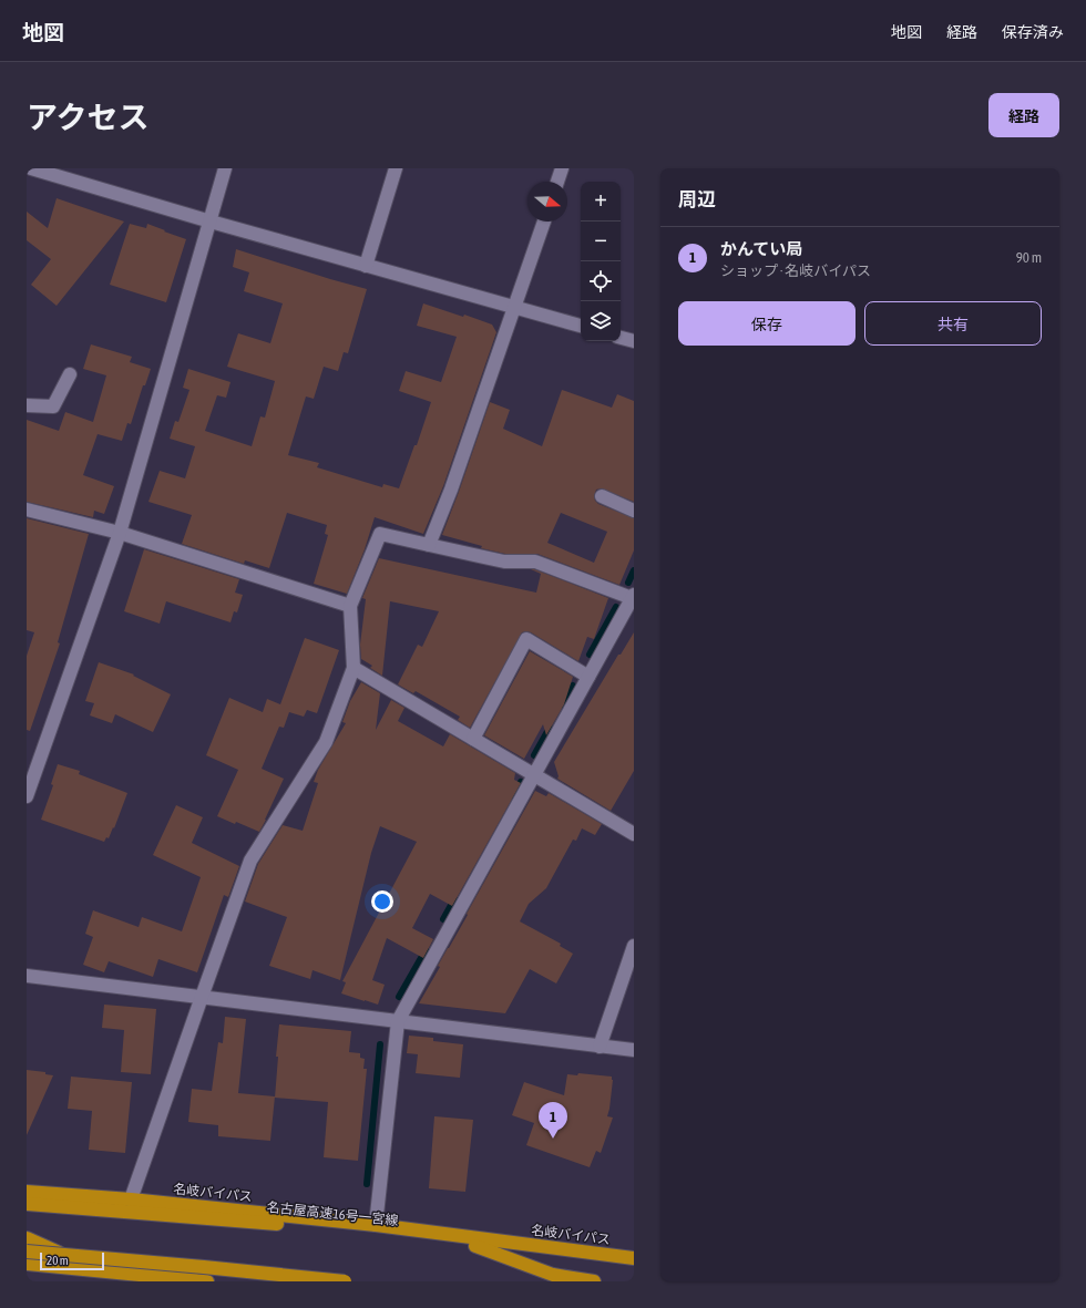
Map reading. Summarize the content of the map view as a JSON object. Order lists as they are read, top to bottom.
{
  "streets": {
    "highway": ["名岐バイパス", "名古屋高速16号一宮線"]
  },
  "scale_bar": "20 m",
  "north": "right",
  "page": {
    "header": "地図",
    "nav": ["地図", "経路", "保存済み"],
    "title": "アクセス",
    "buttons": [
      "経路",
      ["保存", "共有"]
    ],
    "heading": "周辺",
    "map_buttons": ["+", "−"],
    "list": [
      {
        "mark": "1",
        "name": "かんてい局",
        "note": "ショップ · 名岐バイパス",
        "value": "90 m"
      }
    ],
    "pins": "1",
    "scale": "20 m"
  }
}
